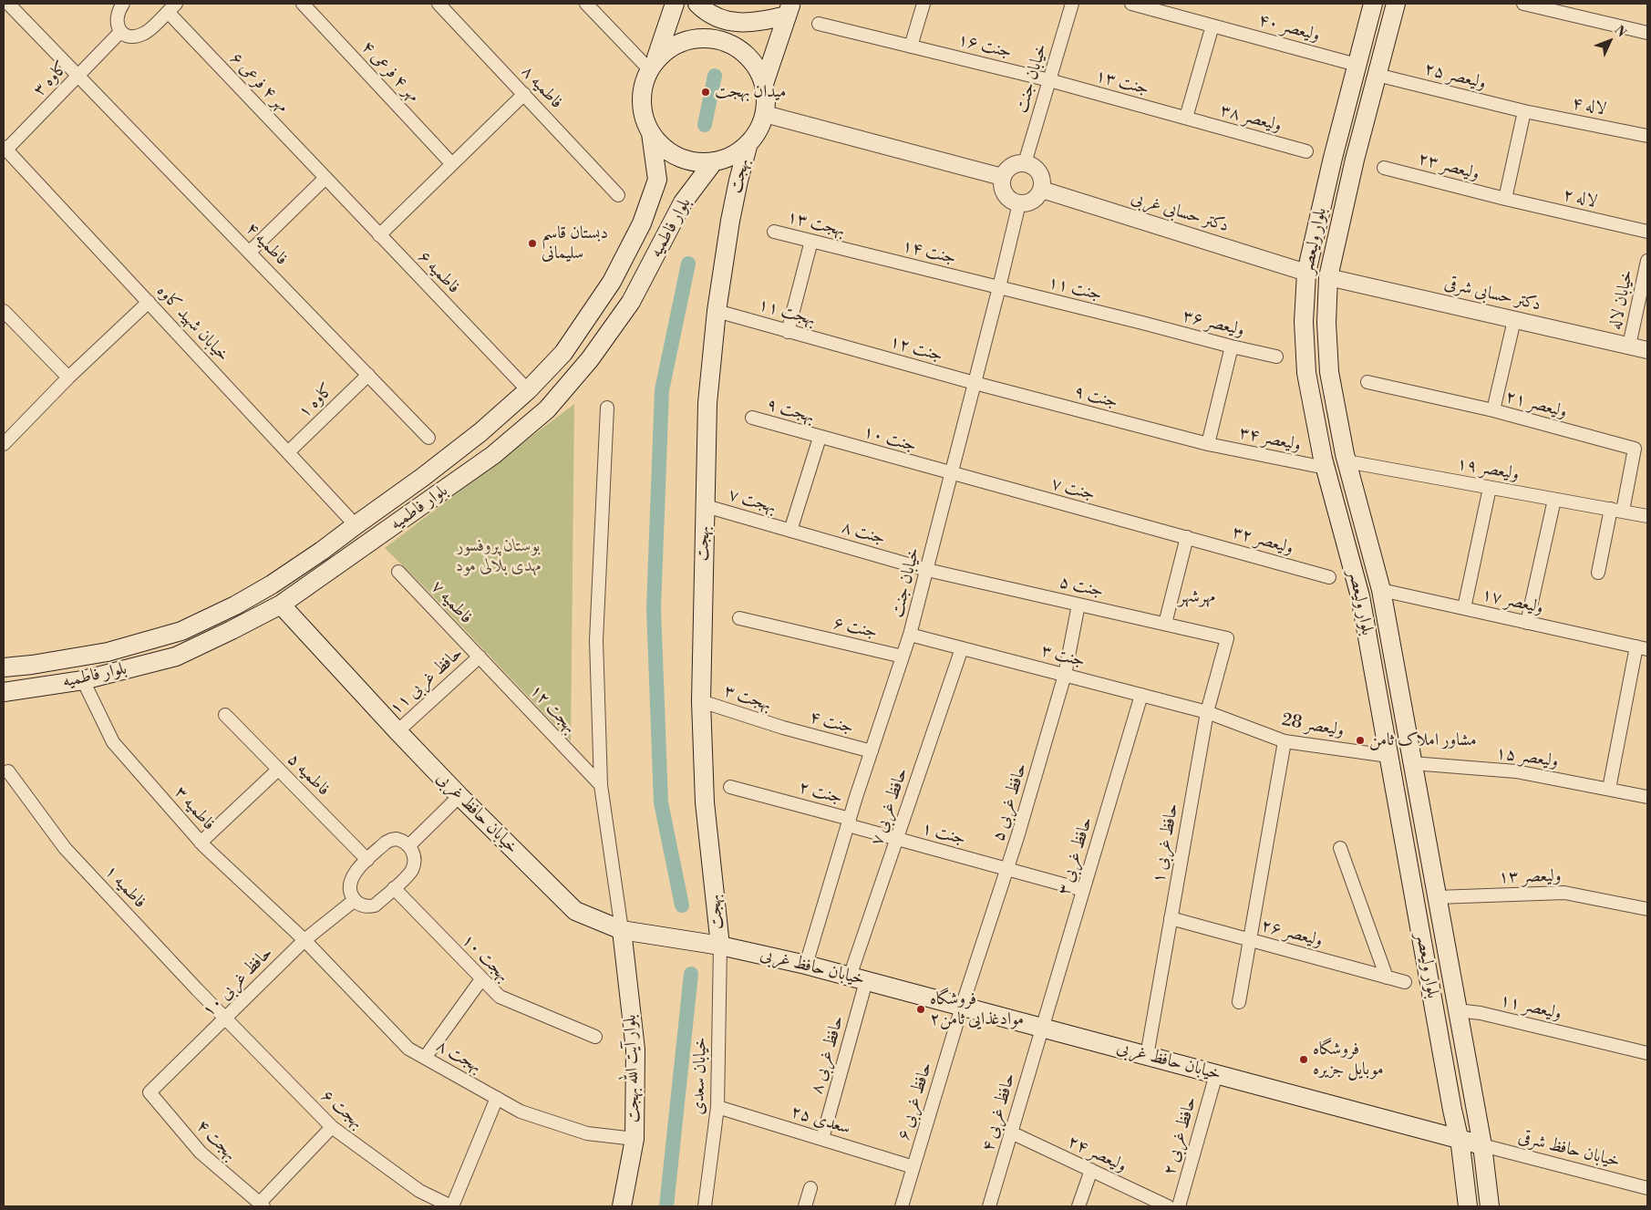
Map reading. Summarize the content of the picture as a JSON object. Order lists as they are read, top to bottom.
{
  "streets": {
    "main road": [
      "بهجت",
      "بلوار فاطمیه",
      "بلوار ولیعصر",
      "خیابان حافظ غربی",
      "بلوار آیت الله بهجت"
    ],
    "street": [
      "ولیعصر ۴۰",
      "جنت ۱۶",
      "مهر ۴ فرعی ۴",
      "ولیعصر ۲۵",
      "خیابان جنت",
      "کاوه ۳",
      "مهر ۴ فرعی ۶",
      "جنت ۱۳",
      "فاطمیه ۸",
      "لاله ۴",
      "ولیعصر ۳۸",
      "ولیعصر ۲۳",
      "لاله ۲",
      "دکتر حسابی غربی",
      "بهجت ۱۳",
      "فاطمیه ۴",
      "جنت ۱۴",
      "فاطمیه ۶",
      "جنت ۱۱",
      "دکتر حسابی شرقی",
      "خیابان لاله",
      "بهجت ۱۱",
      "خیابان شهید کاوه",
      "ولیعصر ۳۶",
      "جنت ۱۲",
      "جنت ۹",
      "کاوه ۱",
      "ولیعصر ۲۱",
      "بهجت ۹",
      "جنت ۱۰",
      "ولیعصر ۳۴",
      "ولیعصر ۱۹",
      "جنت ۷",
      "بهجت ۷",
      "جنت ۸",
      "ولیعصر ۳۲",
      "جنت ۵",
      "ولیعصر ۱۷",
      "فاطمیه ۷",
      "جنت ۶",
      "جنت ۳",
      "حافظ غربی ۱۱",
      "بهجت ۳",
      "بهجت ۱۲",
      "جنت ۴",
      "ولیعصر 28",
      "ولیعصر ۱۵",
      "فاطمیه ۵",
      "جنت ۲",
      "حافظ غربی ۵",
      "حافظ غربی ۷",
      "فاطمیه ۳",
      "جنت ۱",
      "حافظ غربی ۱",
      "حافظ غربی ۳",
      "ولیعصر ۱۳",
      "فاطمیه ۱",
      "ولیعصر ۲۶",
      "بهجت ۱۰",
      "حافظ غربی ۱۰",
      "ولیعصر ۱۱",
      "حافظ غربی ۸",
      "بهجت ۸",
      "خیابان سعدی",
      "حافظ غربی ۶",
      "بهجت ۶",
      "حافظ غربی ۴",
      "سعدی ۲۵",
      "حافظ غربی ۲",
      "بهجت ۴",
      "خیابان حافظ شرقی",
      "ولیعصر ۲۴"
    ]
  },
  "crossings": [
    ["ولیعصر ۴۰", "بلوار ولیعصر"],
    ["جنت ۱۶", "خیابان جنت"],
    ["جنت ۱۶", "جنت ۱۳"],
    ["ولیعصر ۲۵", "لاله ۴"],
    ["ولیعصر ۲۵", "بلوار ولیعصر"],
    ["خیابان جنت", "جنت ۱۳"],
    ["خیابان جنت", "دکتر حسابی غربی"],
    ["خیابان جنت", "جنت ۱۴"],
    ["خیابان جنت", "جنت ۱۱"],
    ["خیابان جنت", "جنت ۱۲"],
    ["خیابان جنت", "جنت ۹"],
    ["خیابان جنت", "جنت ۱۰"],
    ["خیابان جنت", "جنت ۷"],
    ["خیابان جنت", "جنت ۸"],
    ["خیابان جنت", "جنت ۵"],
    ["خیابان جنت", "جنت ۶"],
    ["خیابان جنت", "جنت ۳"],
    ["خیابان جنت", "جنت ۴"],
    ["خیابان جنت", "جنت ۲"],
    ["خیابان جنت", "خیابان حافظ غربی"],
    ["خیابان جنت", "جنت ۱"],
    ["کاوه ۳", "فاطمیه ۴"],
    ["کاوه ۳", "خیابان شهید کاوه"],
    ["مهر ۴ فرعی ۶", "فاطمیه ۶"],
    ["جنت ۱۳", "ولیعصر ۳۸"],
    ["ولیعصر ۲۳", "لاله ۲"],
    ["بهجت", "بلوار فاطمیه"],
    ["بهجت", "بهجت ۱۱"],
    ["بهجت", "بهجت ۷"],
    ["بهجت", "بهجت ۳"],
    ["بهجت", "خیابان حافظ غربی"],
    ["بهجت", "خیابان سعدی"],
    ["دکتر حسابی غربی", "بلوار ولیعصر"],
    ["بهجت ۱۳", "جنت ۱۴"],
    ["بلوار فاطمیه", "فاطمیه ۶"],
    ["بلوار فاطمیه", "خیابان شهید کاوه"],
    ["بلوار فاطمیه", "فاطمیه ۳"],
    ["بلوار فاطمیه", "خیابان حافظ غربی"],
    ["بلوار ولیعصر", "دکتر حسابی شرقی"],
    ["بلوار ولیعصر", "ولیعصر ۳۴"],
    ["بلوار ولیعصر", "ولیعصر ۱۹"],
    ["بلوار ولیعصر", "ولیعصر ۱۷"],
    ["بلوار ولیعصر", "ولیعصر 28"],
    ["بلوار ولیعصر", "ولیعصر ۱۵"],
    ["بلوار ولیعصر", "خیابان حافظ غربی"],
    ["بلوار ولیعصر", "ولیعصر ۱۳"],
    ["بلوار ولیعصر", "ولیعصر ۱۱"],
    ["بلوار ولیعصر", "خیابان حافظ شرقی"],
    ["فاطمیه ۴", "کاوه ۱"],
    ["جنت ۱۴", "جنت ۱۱"],
    ["جنت ۱۱", "ولیعصر ۳۶"],
    ["دکتر حسابی شرقی", "خیابان لاله"],
    ["بهجت ۱۱", "جنت ۱۲"],
    ["خیابان شهید کاوه", "کاوه ۱"],
    ["جنت ۱۲", "جنت ۹"],
    ["جنت ۹", "ولیعصر ۳۴"],
    ["ولیعصر ۲۱", "ولیعصر ۱۹"],
    ["بهجت ۹", "جنت ۱۰"],
    ["جنت ۱۰", "جنت ۷"],
    ["جنت ۷", "ولیعصر ۳۲"],
    ["بهجت ۷", "جنت ۸"],
    ["جنت ۸", "جنت ۵"],
    ["جنت ۵", "حافظ غربی ۵"],
    ["جنت ۵", "حافظ غربی ۱"],
    ["فاطمیه ۷", "حافظ غربی ۱۱"],
    ["فاطمیه ۷", "بهجت ۱۲"],
    ["جنت ۳", "ولیعصر 28"],
    ["جنت ۳", "حافظ غربی ۵"],
    ["جنت ۳", "حافظ غربی ۷"],
    ["جنت ۳", "حافظ غربی ۱"],
    ["جنت ۳", "حافظ غربی ۳"],
    ["حافظ غربی ۱۱", "بهجت ۱۲"],
    ["حافظ غربی ۱۱", "خیابان حافظ غربی"],
    ["بهجت ۳", "جنت ۴"],
    ["ولیعصر 28", "حافظ غربی ۱"],
    ["جنت ۲", "جنت ۱"],
    ["حافظ غربی ۵", "خیابان حافظ غربی"],
    ["حافظ غربی ۵", "جنت ۱"],
    ["حافظ غربی ۵", "حافظ غربی ۶"],
    ["حافظ غربی ۷", "خیابان حافظ غربی"],
    ["حافظ غربی ۷", "جنت ۱"],
    ["حافظ غربی ۷", "حافظ غربی ۸"],
    ["فاطمیه ۳", "حافظ غربی ۱۰"],
    ["فاطمیه ۳", "بهجت ۸"],
    ["خیابان حافظ غربی", "حافظ غربی ۱"],
    ["خیابان حافظ غربی", "حافظ غربی ۳"],
    ["خیابان حافظ غربی", "حافظ غربی ۸"],
    ["خیابان حافظ غربی", "بلوار آیت الله بهجت"],
    ["خیابان حافظ غربی", "خیابان سعدی"],
    ["خیابان حافظ غربی", "حافظ غربی ۶"],
    ["خیابان حافظ غربی", "حافظ غربی ۴"],
    ["خیابان حافظ غربی", "حافظ غربی ۲"],
    ["خیابان حافظ غربی", "خیابان حافظ شرقی"],
    ["جنت ۱", "حافظ غربی ۳"],
    ["حافظ غربی ۱", "ولیعصر ۲۶"],
    ["حافظ غربی ۳", "حافظ غربی ۴"],
    ["فاطمیه ۱", "حافظ غربی ۱۰"],
    ["فاطمیه ۱", "بهجت ۶"],
    ["حافظ غربی ۱۰", "بهجت ۸"],
    ["حافظ غربی ۱۰", "بهجت ۶"],
    ["حافظ غربی ۱۰", "بهجت ۴"],
    ["حافظ غربی ۸", "سعدی ۲۵"],
    ["بهجت ۸", "بلوار آیت الله بهجت"],
    ["خیابان سعدی", "سعدی ۲۵"],
    ["حافظ غربی ۶", "سعدی ۲۵"],
    ["حافظ غربی ۴", "ولیعصر ۲۴"]
  ],
  "districts": ["مهرشهر"],
  "parks": ["بوستان پروفسور مهدی بلالی مود"],
  "places": [
    "میدان بهجت",
    "دبستان قاسم سلیمانی",
    "مشاور املاک ثامن",
    "فروشگاه موادغذایی ثامن۲",
    "فروشگاه موبایل جزیره"
  ],
  "north": "top right"
}
